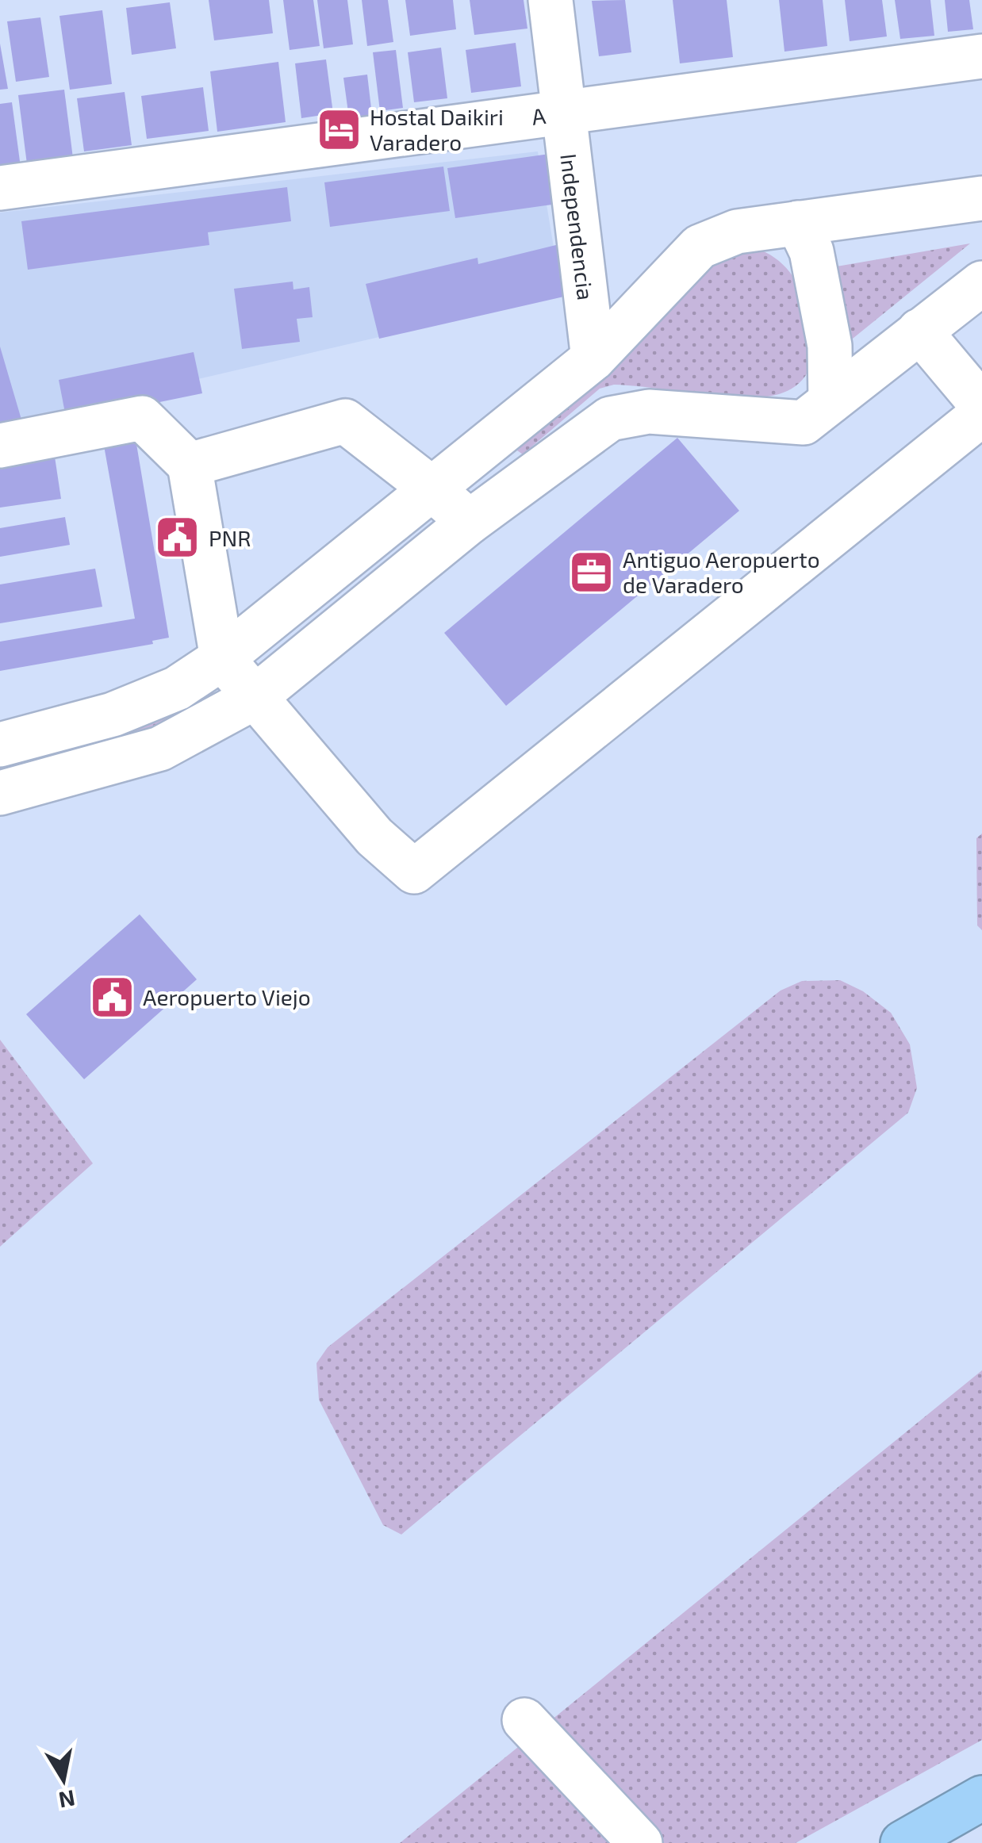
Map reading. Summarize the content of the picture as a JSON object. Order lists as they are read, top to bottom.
{
  "streets": {
    "street": ["A", "Independencia"]
  },
  "crossings": [
    ["A", "Independencia"]
  ],
  "places": {
    "hotel": ["Hostal Daikiri Varadero"],
    "public building": ["PNR", "Aeropuerto Viejo"],
    "office": ["Antiguo Aeropuerto de Varadero"]
  },
  "north": "bottom"
}
